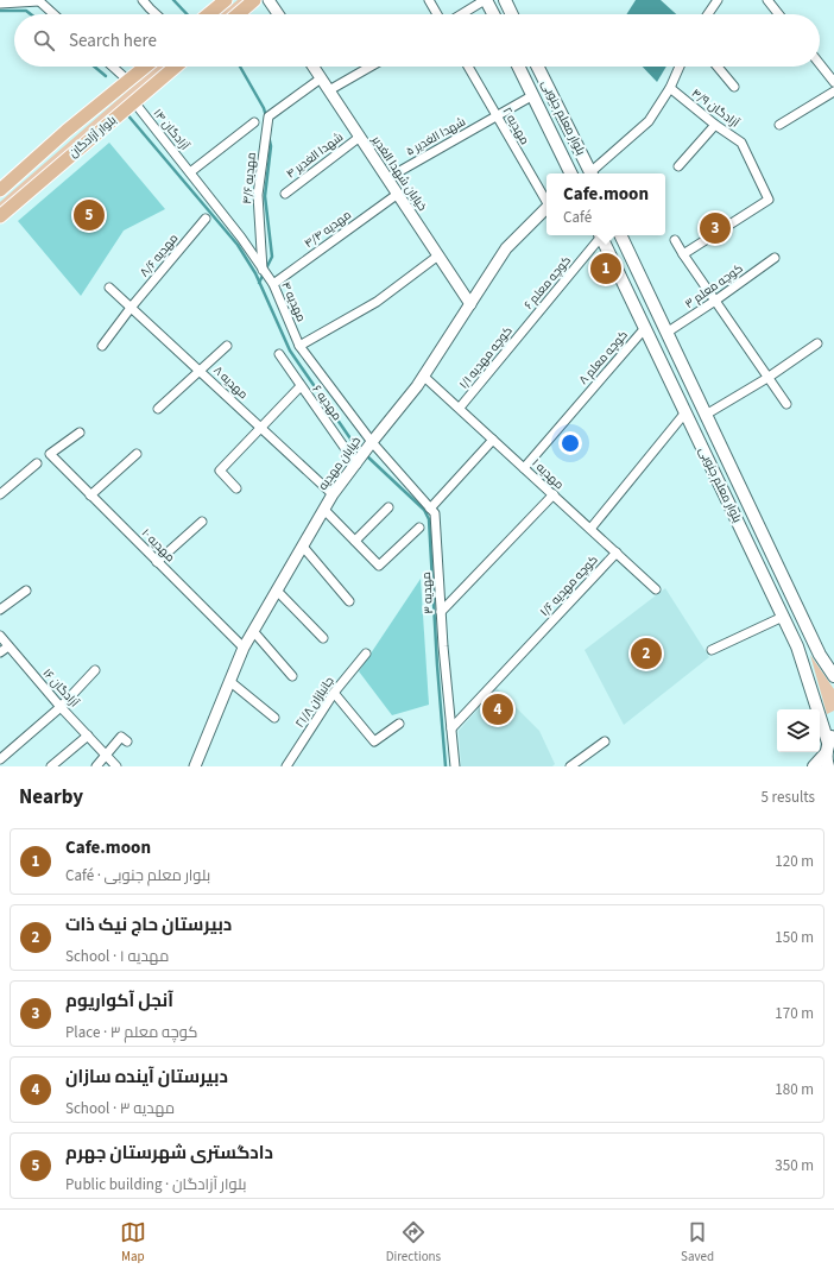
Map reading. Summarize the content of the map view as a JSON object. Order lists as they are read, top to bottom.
{
  "streets": {
    "main road": ["بلوار معلم جنوبی", "بلوار آزادگان"],
    "street": [
      "آزادگان ۴/۹",
      "مهدیه ۲",
      "آزادگان ۱۴",
      "شهدا الغدیر ۵",
      "شهدا الغدیر ۴",
      "خیابان شهدا الغدیر",
      "مهدیه ۴/۶",
      "مهدیه ۴/۴",
      "مهدیه ۸/۶",
      "کوچه معلم ۶",
      "کوچه معلم ۳",
      "مهدیه ۴",
      "کوچه مهدیه ۱/۱",
      "کوچه معلم ۸",
      "مهدیه ۸",
      "مهدیه ۶",
      "خیابان مهدیه",
      "مهدیه ۱",
      "مهدیه ۱۰",
      "کوچه مهدیه ۱/۶",
      "مهدیه ۳",
      "آزادگان ۱۶",
      "جانبازان ۲۱/۸"
    ]
  },
  "crossings": [
    ["بلوار معلم جنوبی", "شهدا الغدیر ۵"],
    ["بلوار معلم جنوبی", "کوچه معلم ۳"],
    ["بلوار معلم جنوبی", "کوچه معلم ۸"],
    ["مهدیه ۲", "شهدا الغدیر ۵"],
    ["آزادگان ۱۴", "بلوار آزادگان"],
    ["آزادگان ۱۴", "مهدیه ۴"],
    ["شهدا الغدیر ۵", "خیابان شهدا الغدیر"],
    ["شهدا الغدیر ۴", "خیابان شهدا الغدیر"],
    ["خیابان شهدا الغدیر", "مهدیه ۴/۶"],
    ["خیابان شهدا الغدیر", "مهدیه ۴/۴"],
    ["خیابان شهدا الغدیر", "خیابان مهدیه"],
    ["مهدیه ۴/۶", "مهدیه ۴"],
    ["مهدیه ۴/۴", "مهدیه ۴"],
    ["مهدیه ۸/۶", "مهدیه ۸"],
    ["کوچه معلم ۶", "کوچه مهدیه ۱/۱"],
    ["مهدیه ۴", "خیابان مهدیه"],
    ["مهدیه ۴", "مهدیه ۳"],
    ["کوچه مهدیه ۱/۱", "مهدیه ۱"],
    ["کوچه معلم ۸", "مهدیه ۱"],
    ["مهدیه ۸", "خیابان مهدیه"],
    ["مهدیه ۶", "خیابان مهدیه"],
    ["خیابان مهدیه", "مهدیه ۱"],
    ["خیابان مهدیه", "مهدیه ۱۰"],
    ["خیابان مهدیه", "مهدیه ۳"],
    ["مهدیه ۱", "کوچه مهدیه ۱/۶"],
    ["کوچه مهدیه ۱/۶", "مهدیه ۳"]
  ],
  "page": {
    "search": "Search here",
    "popup": ["Cafe.moon", "Café"],
    "pins": [
      "5",
      "3",
      "1",
      "2",
      "4"
    ],
    "heading": ["Nearby", "5 results"],
    "list": [
      {
        "mark": "1",
        "name": "Cafe.moon",
        "note": "Café · بلوار معلم جنوبی",
        "value": "120 m"
      },
      {
        "mark": "2",
        "name": "دبیرستان حاج نیک ذات",
        "note": "School · مهدیه ۱",
        "value": "150 m"
      },
      {
        "mark": "3",
        "name": "آنجل آکواریوم",
        "note": "Place · کوچه معلم ۳",
        "value": "170 m"
      },
      {
        "mark": "4",
        "name": "دبیرستان آینده سازان",
        "note": "School · مهدیه ۳",
        "value": "180 m"
      },
      {
        "mark": "5",
        "name": "دادگستری شهرستان جهرم",
        "note": "Public building · بلوار آزادگان",
        "value": "350 m"
      }
    ],
    "nav": ["Map", "Directions", "Saved"]
  }
}
